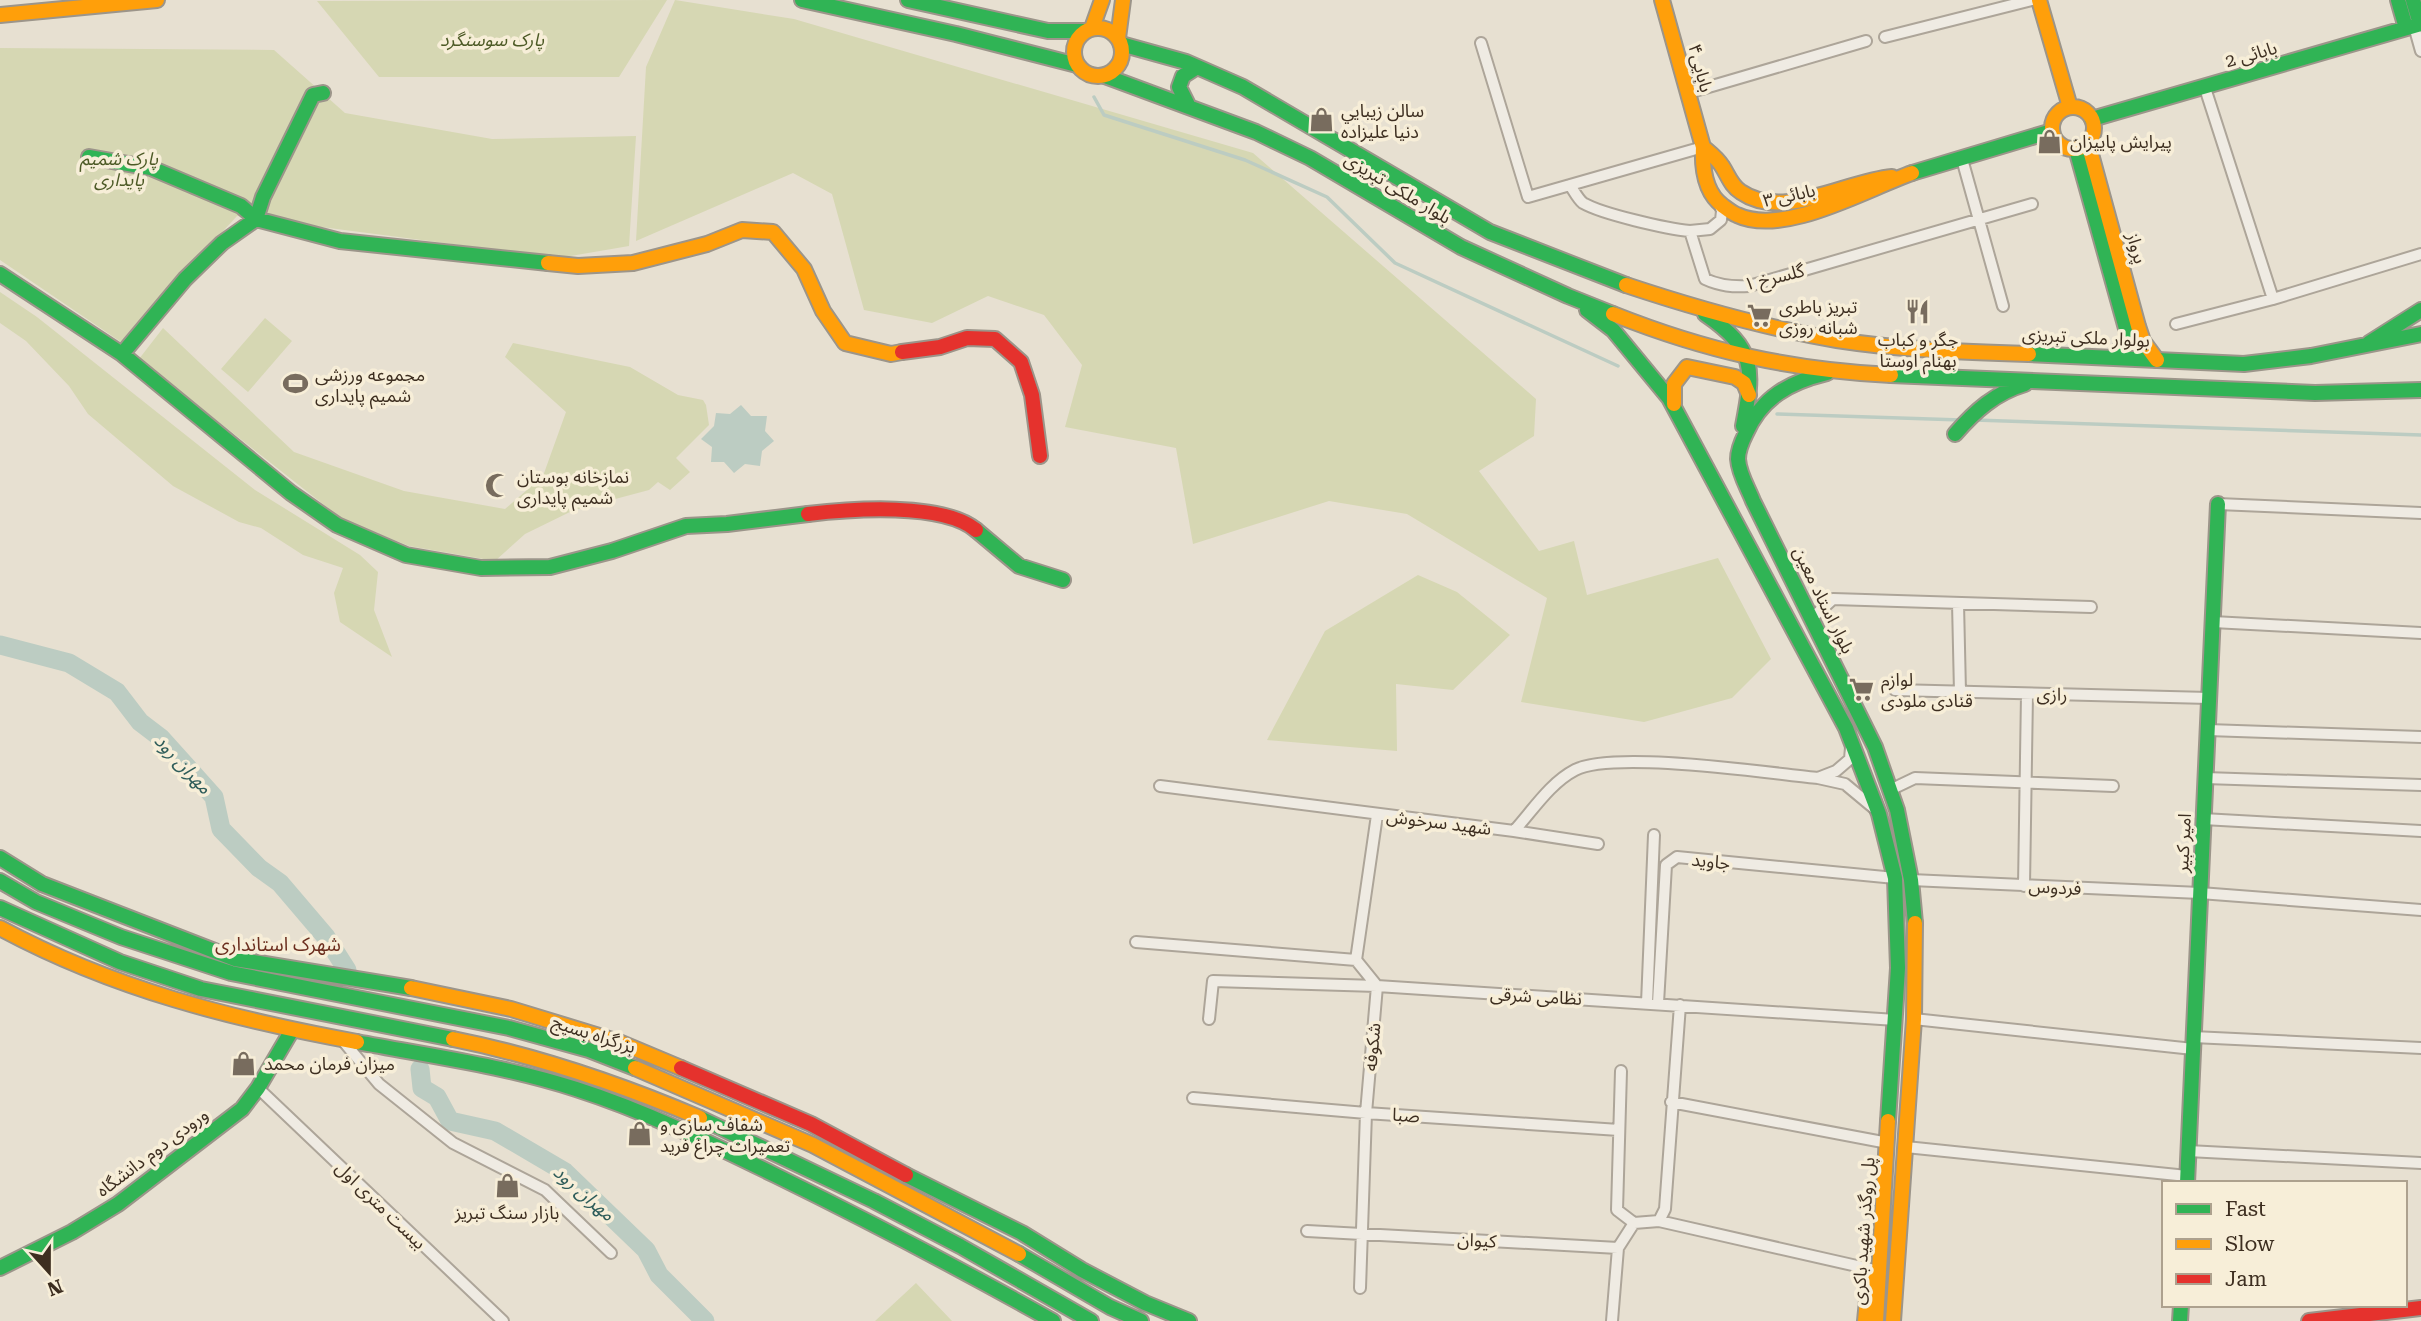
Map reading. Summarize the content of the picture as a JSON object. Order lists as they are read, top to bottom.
{
  "streets": {
    "main road": [
      "بابائی 2",
      "بابایی۴",
      "بلوار ملکى تبریزى",
      "بابائی ۳",
      "پرواز",
      "بولوار ملکی تبریزی",
      "بلوار استاد معین",
      "امیر کبیر",
      "بزرگراه بسیج",
      "ورودی دوم دانشگاه",
      "پل روگذر شهید باکری"
    ],
    "street": [
      "گلسرخ ۱",
      "رازی",
      "شهید سرخوش",
      "جاوید",
      "فردوس",
      "نظامی شرقی",
      "شکوفه",
      "صبا",
      "بیست متری اول",
      "کیوان"
    ]
  },
  "crossings": [
    ["بابائی 2", "بابائی ۳"],
    ["بابائی 2", "پرواز"],
    ["بابایی۴", "بابائی ۳"],
    ["بلوار ملکى تبریزى", "بولوار ملکی تبریزی"],
    ["بابائی ۳", "پرواز"],
    ["پرواز", "بولوار ملکی تبریزی"],
    ["بلوار استاد معین", "فردوس"],
    ["بلوار استاد معین", "پل روگذر شهید باکری"],
    ["رازی", "امیر کبیر"],
    ["امیر کبیر", "فردوس"],
    ["جاوید", "نظامی شرقی"],
    ["نظامی شرقی", "شکوفه"],
    ["شکوفه", "صبا"],
    ["شکوفه", "کیوان"],
    ["ورودی دوم دانشگاه", "بیست متری اول"]
  ],
  "districts": ["شهرک استانداری"],
  "water": ["مهران رود"],
  "parks": ["پارک سوسنگرد", "پارک شمیم پایداری"],
  "places": {
    "shop": [
      "سالن زيبايي دنيا عليزاده",
      "پیرایش پاییزان",
      "میزان فرمان محمد",
      "شفاف سازی و تعمیرات چراغ فرید",
      "بازار سنگ تبریز"
    ],
    "restaurant": ["جگر و کباب بهنام اوستا"],
    "supermarket": ["تبریز باطری شبانه روزی", "لوازم قنادی ملودی"],
    "sports": ["مجموعه ورزشی شمیم پایداری"],
    "mosque": ["نمازخانه بوستان شمیم پایداری"]
  },
  "legend": ["Fast", "Slow", "Jam"],
  "north": "bottom"
}
